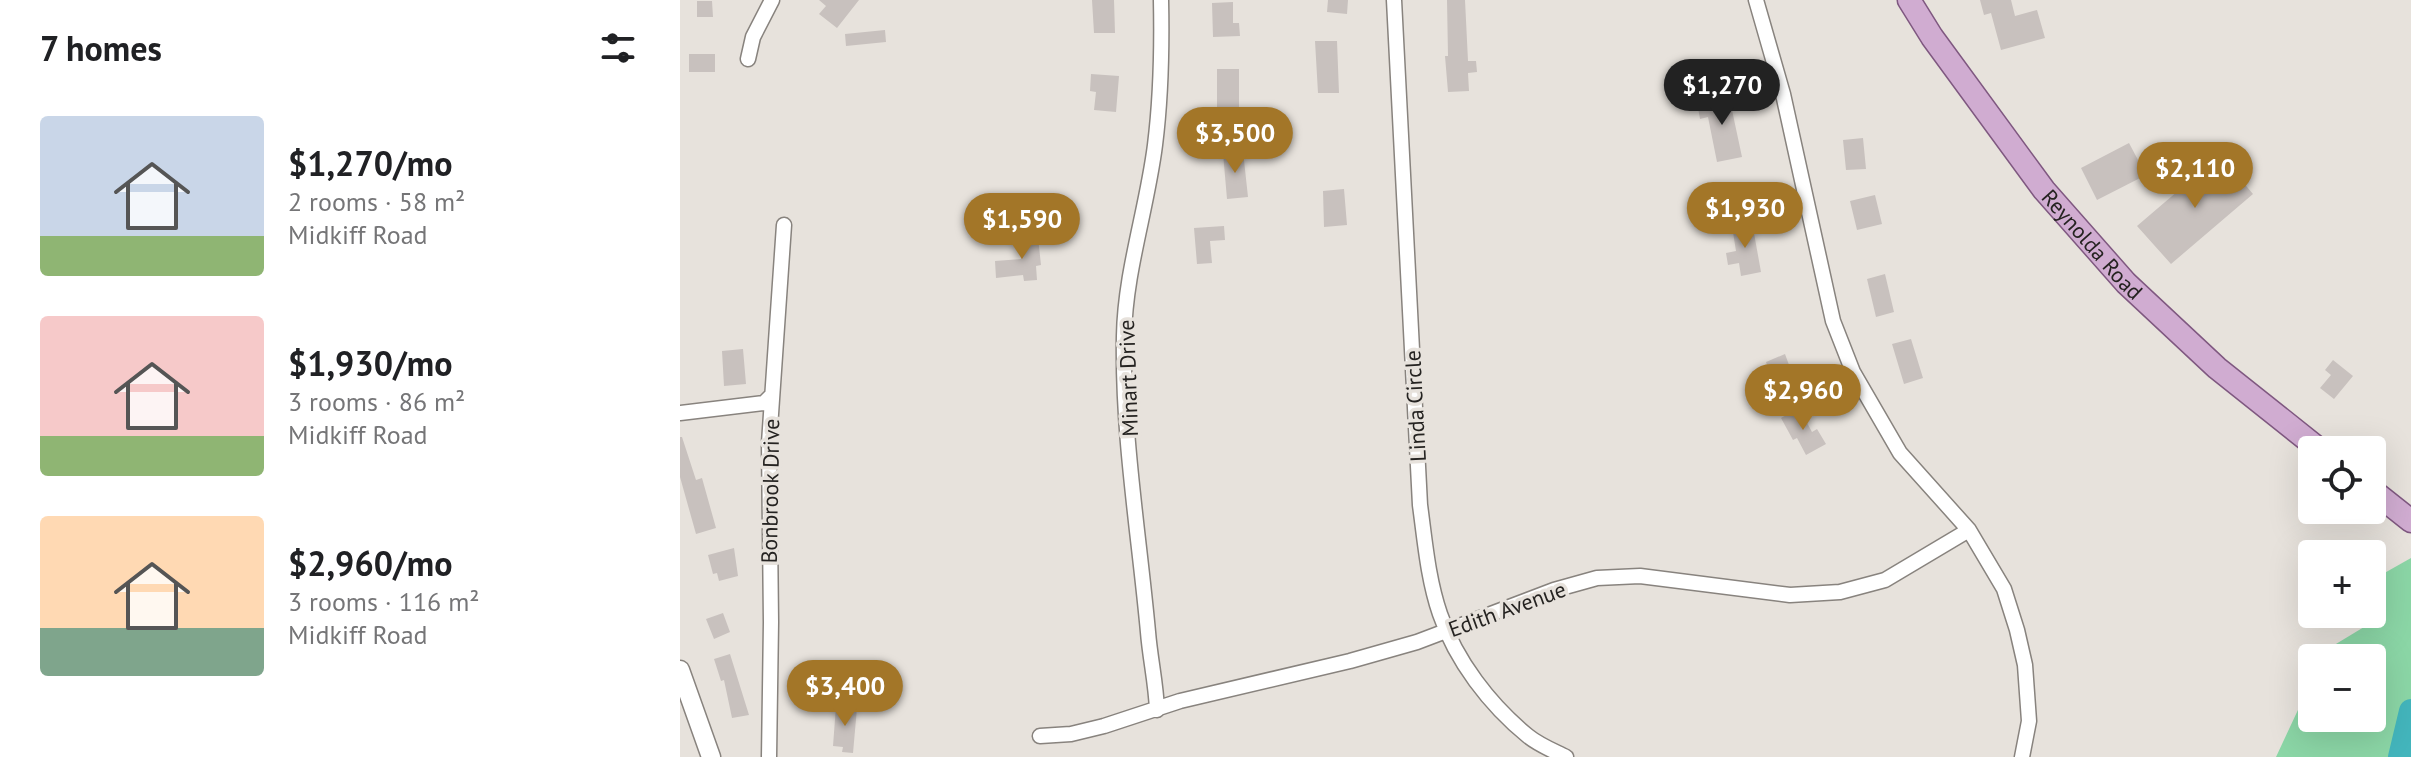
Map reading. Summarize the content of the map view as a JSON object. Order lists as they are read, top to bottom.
{
  "streets": {
    "main road": ["Reynolda Road"],
    "street": [
      "Minart Drive",
      "Linda Circle",
      "Bonbrook Drive",
      "Edith Avenue"
    ]
  },
  "crossings": [
    ["Minart Drive", "Edith Avenue"],
    ["Linda Circle", "Edith Avenue"]
  ],
  "page": {
    "heading": "7 homes",
    "price": [
      "$1,270",
      "$3,500",
      "$2,110",
      "$1,930",
      "$1,590",
      "$2,960",
      "$3,400"
    ],
    "list": [
      {
        "name": "$1,270/mo",
        "note": "2 rooms · 58 m² · Midkiff Road"
      },
      {
        "name": "$1,930/mo",
        "note": "3 rooms · 86 m² · Midkiff Road"
      },
      {
        "name": "$2,960/mo",
        "note": "3 rooms · 116 m² · Midkiff Road"
      }
    ],
    "map_buttons": ["+", "−"]
  }
}
